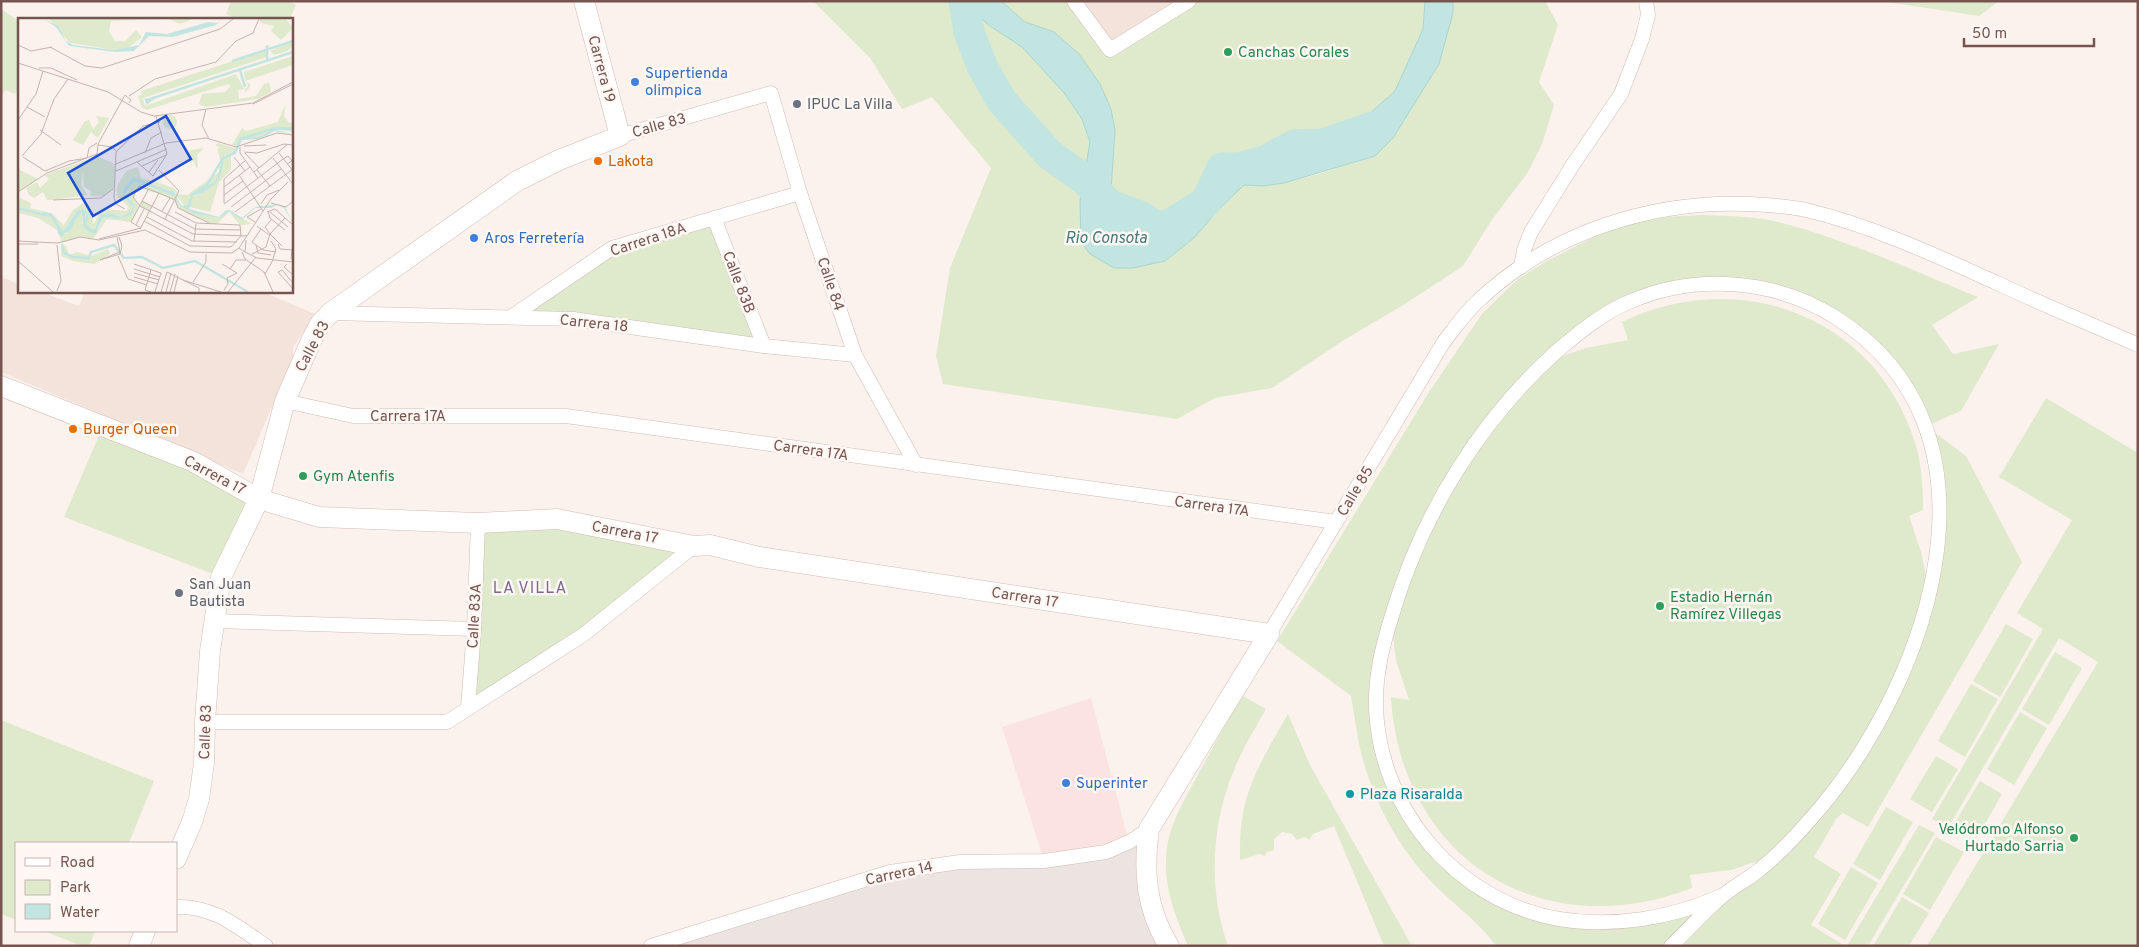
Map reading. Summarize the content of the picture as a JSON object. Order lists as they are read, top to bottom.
{
  "streets": {
    "street": [
      "Carrera 19",
      "Calle 83",
      "Carrera 18A",
      "Calle 83B",
      "Calle 84",
      "Carrera 18",
      "Carrera 17A",
      "Carrera 17",
      "Calle 85",
      "Calle 83A",
      "Carrera 14"
    ]
  },
  "crossings": [
    ["Carrera 19", "Calle 83"],
    ["Calle 83", "Calle 84"],
    ["Calle 83", "Carrera 18"],
    ["Calle 83", "Carrera 17A"],
    ["Calle 83", "Carrera 17"],
    ["Carrera 18A", "Calle 83B"],
    ["Carrera 18A", "Calle 84"],
    ["Carrera 18A", "Carrera 18"],
    ["Calle 83B", "Carrera 18"],
    ["Calle 84", "Carrera 18"],
    ["Calle 84", "Carrera 17A"],
    ["Carrera 17A", "Calle 85"],
    ["Carrera 17", "Calle 85"],
    ["Carrera 17", "Calle 83A"],
    ["Calle 85", "Carrera 14"]
  ],
  "districts": ["LA VILLA"],
  "water": ["Rio Consota"],
  "places": [
    "Canchas Corales",
    "Supertienda olimpica",
    "IPUC La Villa",
    "Lakota",
    "Aros Ferretería",
    "Burger Queen",
    "Gym Atenfis",
    "San Juan Bautista",
    "Estadio Hernán Ramírez Villegas",
    "Superinter",
    "Plaza Risaralda",
    "Velódromo Alfonso Hurtado Sarria"
  ],
  "legend": ["Road", "Park", "Water"],
  "scale_bar": "50 m"
}
